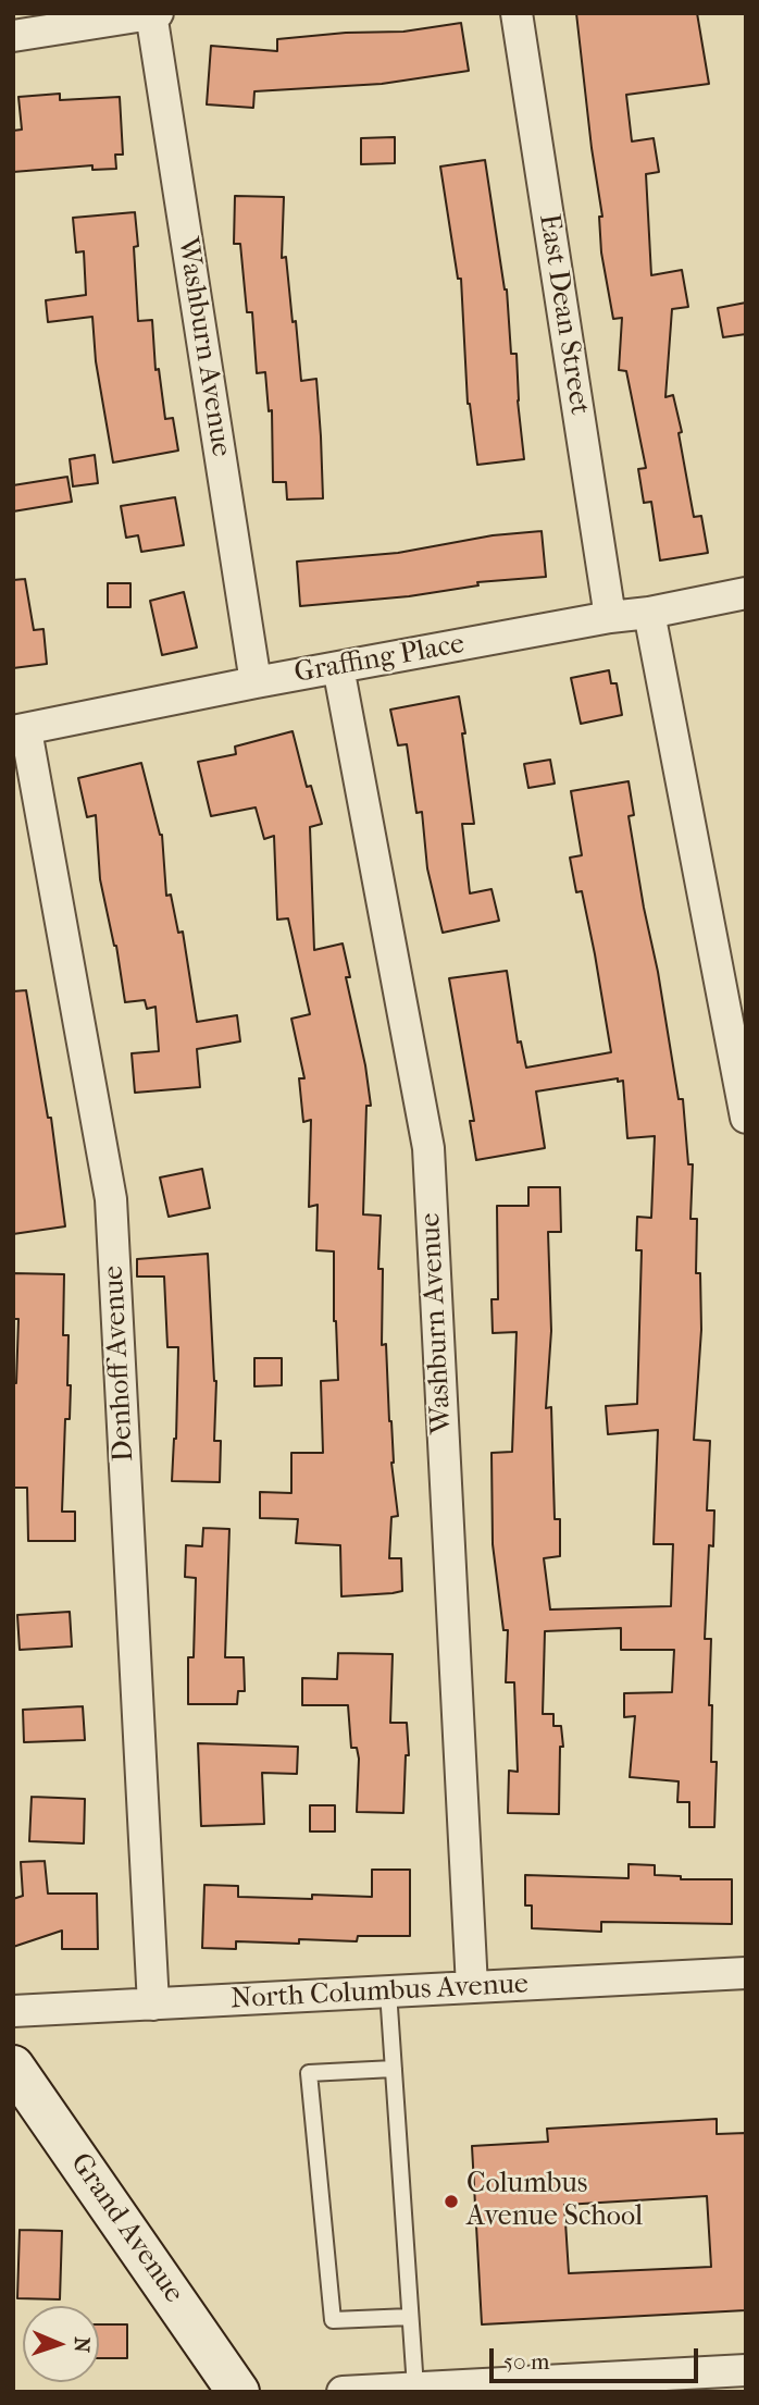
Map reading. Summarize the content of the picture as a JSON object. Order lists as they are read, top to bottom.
{
  "streets": {
    "street": [
      "East Dean Street",
      "Washburn Avenue",
      "Graffing Place",
      "Denhoff Avenue",
      "North Columbus Avenue",
      "Grand Avenue"
    ]
  },
  "crossings": [
    ["East Dean Street", "Graffing Place"],
    ["Washburn Avenue", "Graffing Place"],
    ["Washburn Avenue", "North Columbus Avenue"],
    ["Graffing Place", "Denhoff Avenue"],
    ["Denhoff Avenue", "North Columbus Avenue"]
  ],
  "places": ["Columbus Avenue School"],
  "scale_bar": "50 m",
  "north": "right"
}
